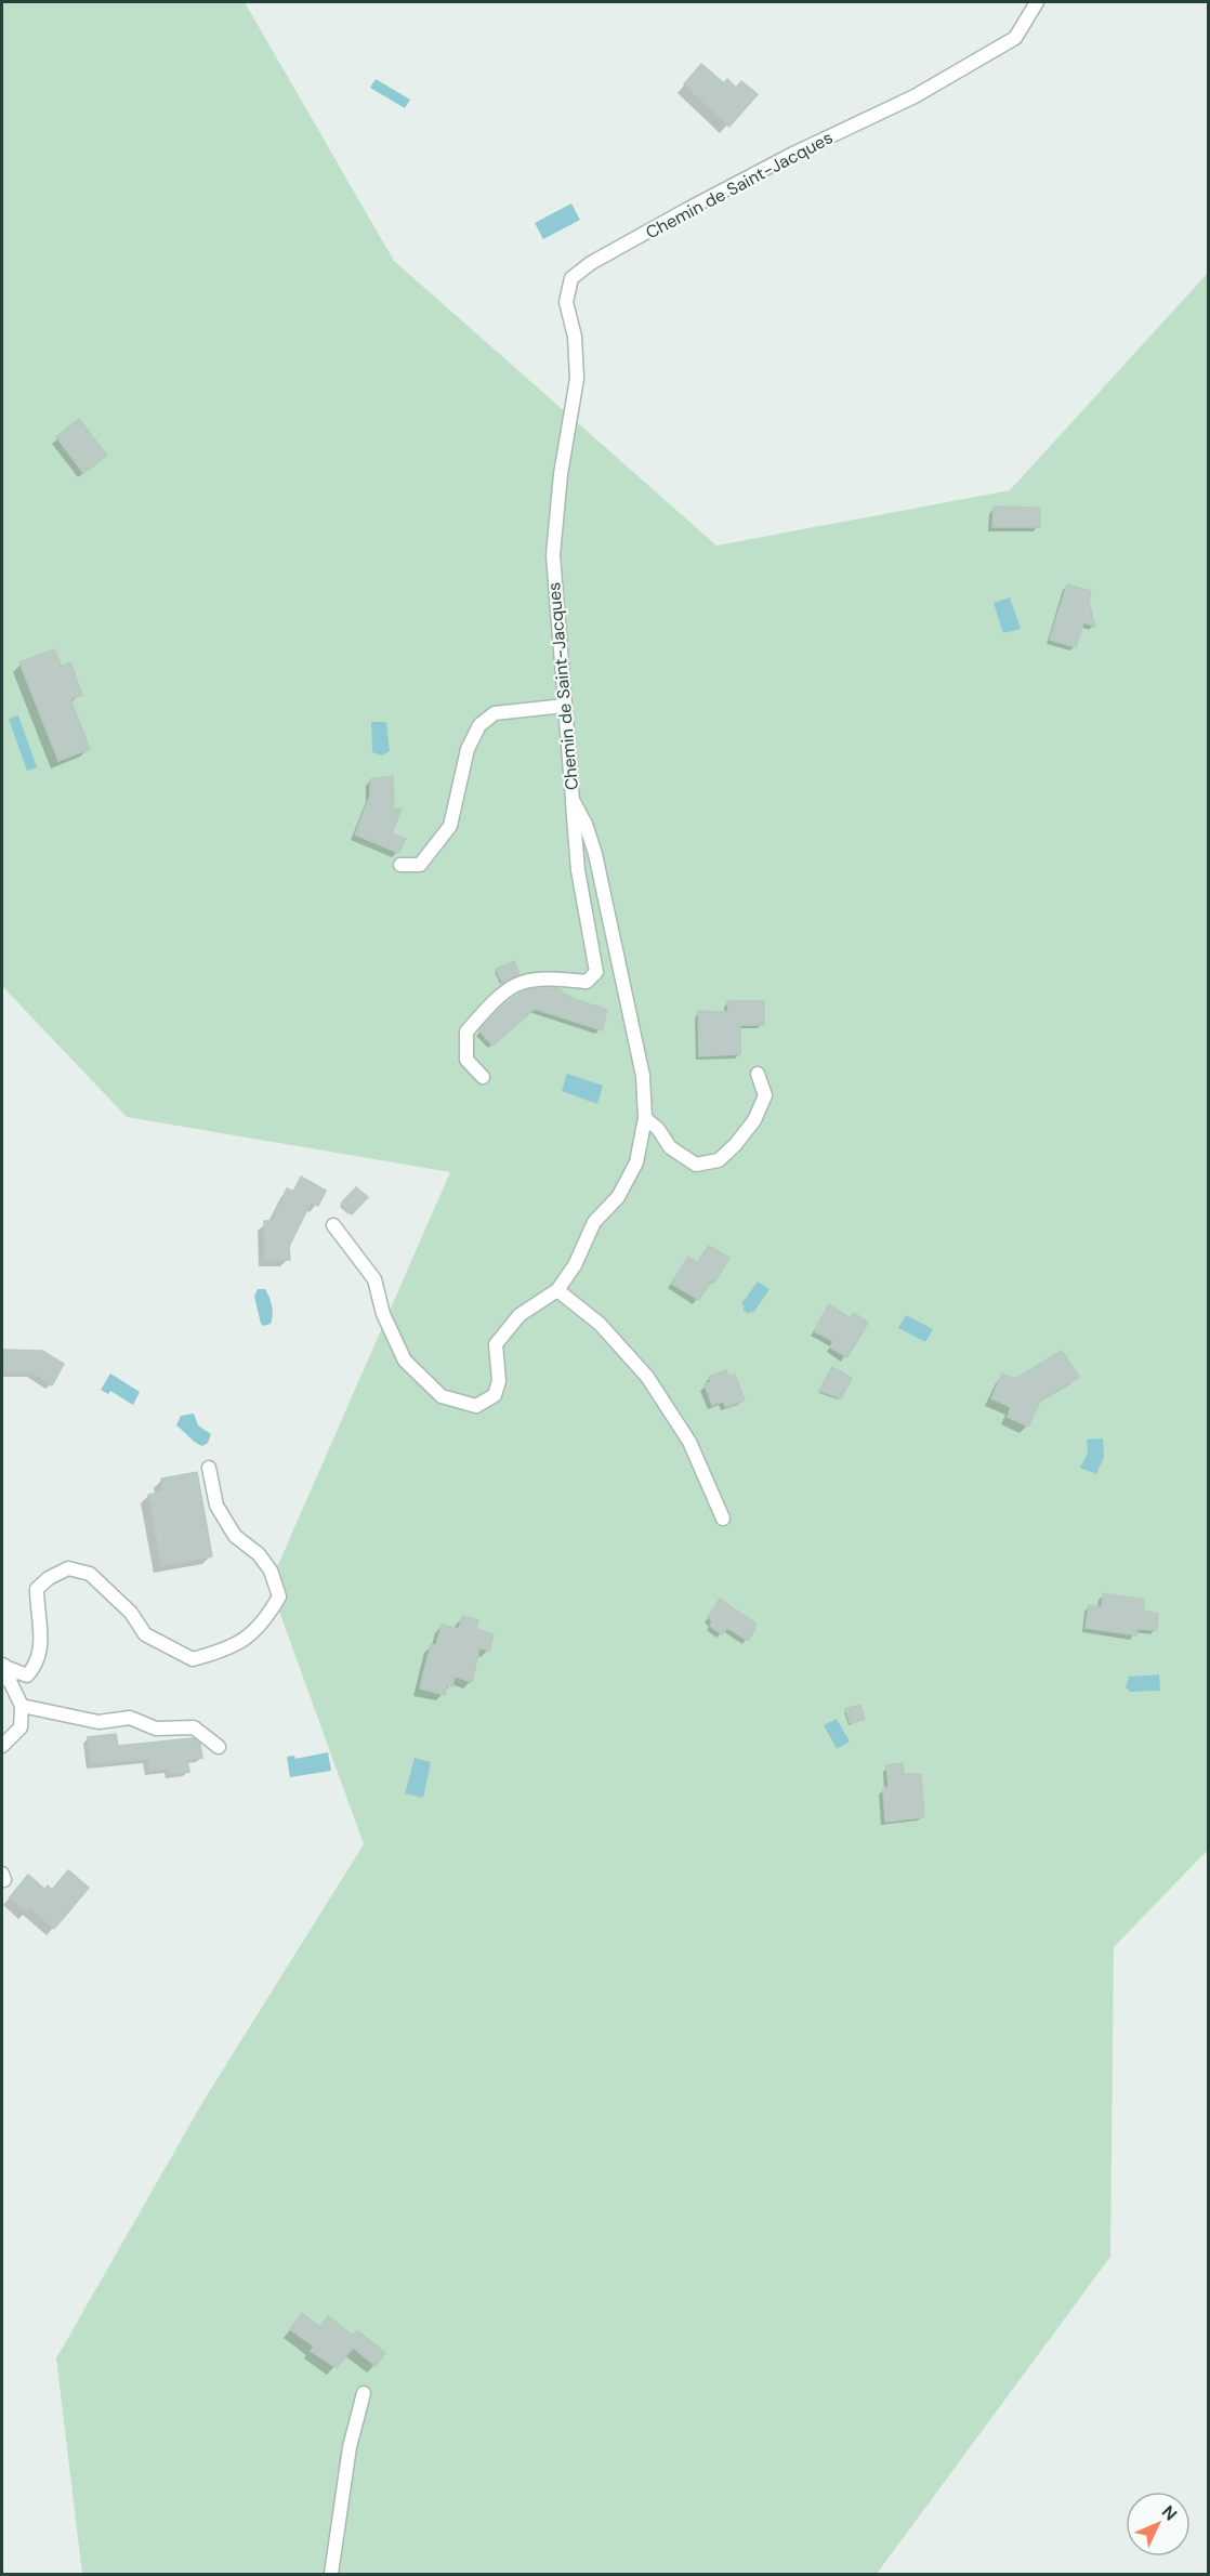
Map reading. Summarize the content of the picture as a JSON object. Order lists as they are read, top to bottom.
{
  "streets": {
    "lane": ["Chemin de Saint-Jacques"]
  },
  "north": "top right"
}
